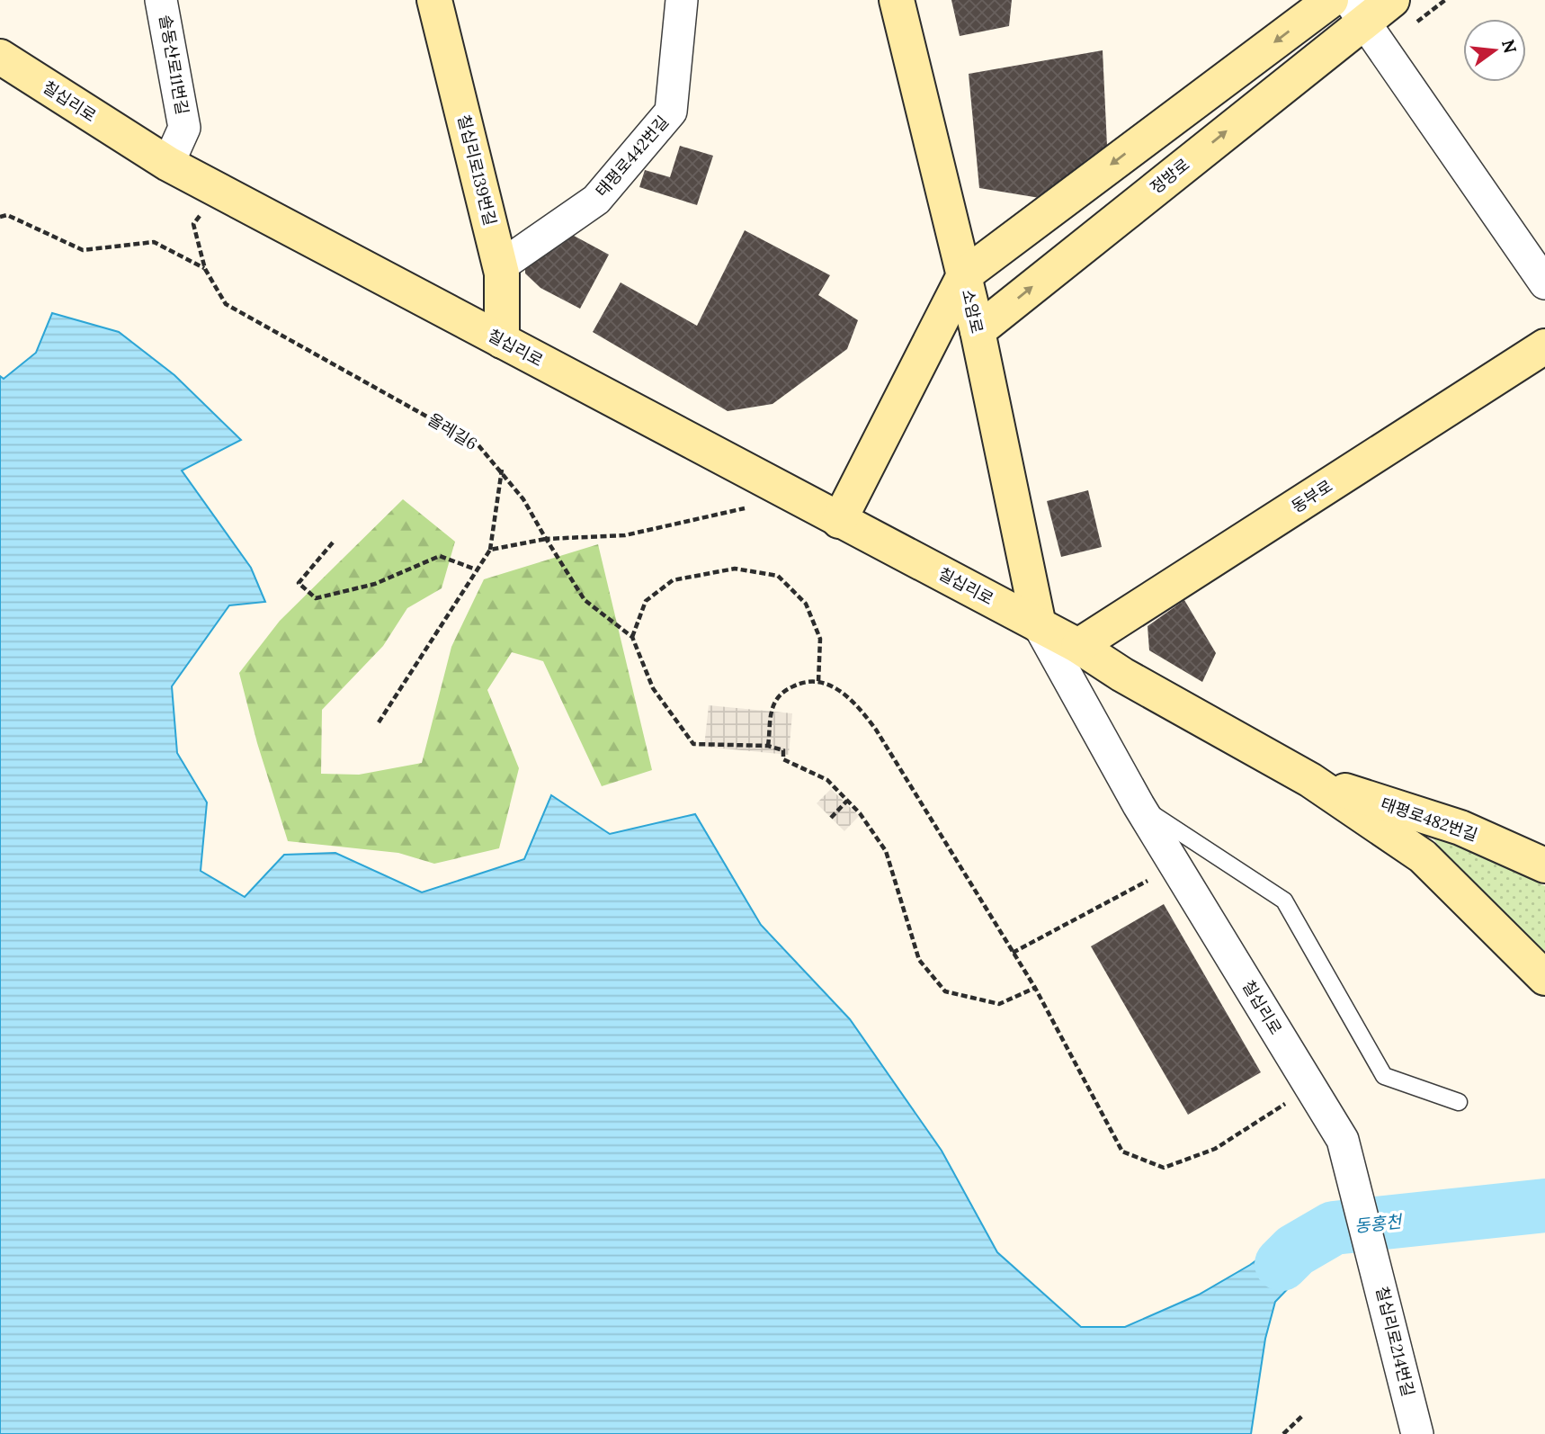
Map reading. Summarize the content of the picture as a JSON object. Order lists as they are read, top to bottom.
{
  "streets": {
    "street": [
      "솔동산로11번길",
      "칠십리로",
      "태평로442번길",
      "칠십리로139번길",
      "정방로",
      "소암로",
      "동부로",
      "태평로482번길",
      "칠십리로214번길"
    ],
    "path": ["올레길6"]
  },
  "crossings": [
    ["솔동산로11번길", "칠십리로"],
    ["칠십리로", "칠십리로139번길"],
    ["칠십리로", "소암로"],
    ["칠십리로", "동부로"],
    ["칠십리로", "태평로482번길"],
    ["칠십리로", "칠십리로214번길"],
    ["태평로442번길", "칠십리로139번길"],
    ["정방로", "소암로"]
  ],
  "water": ["동홍천"],
  "north": "right"
}
